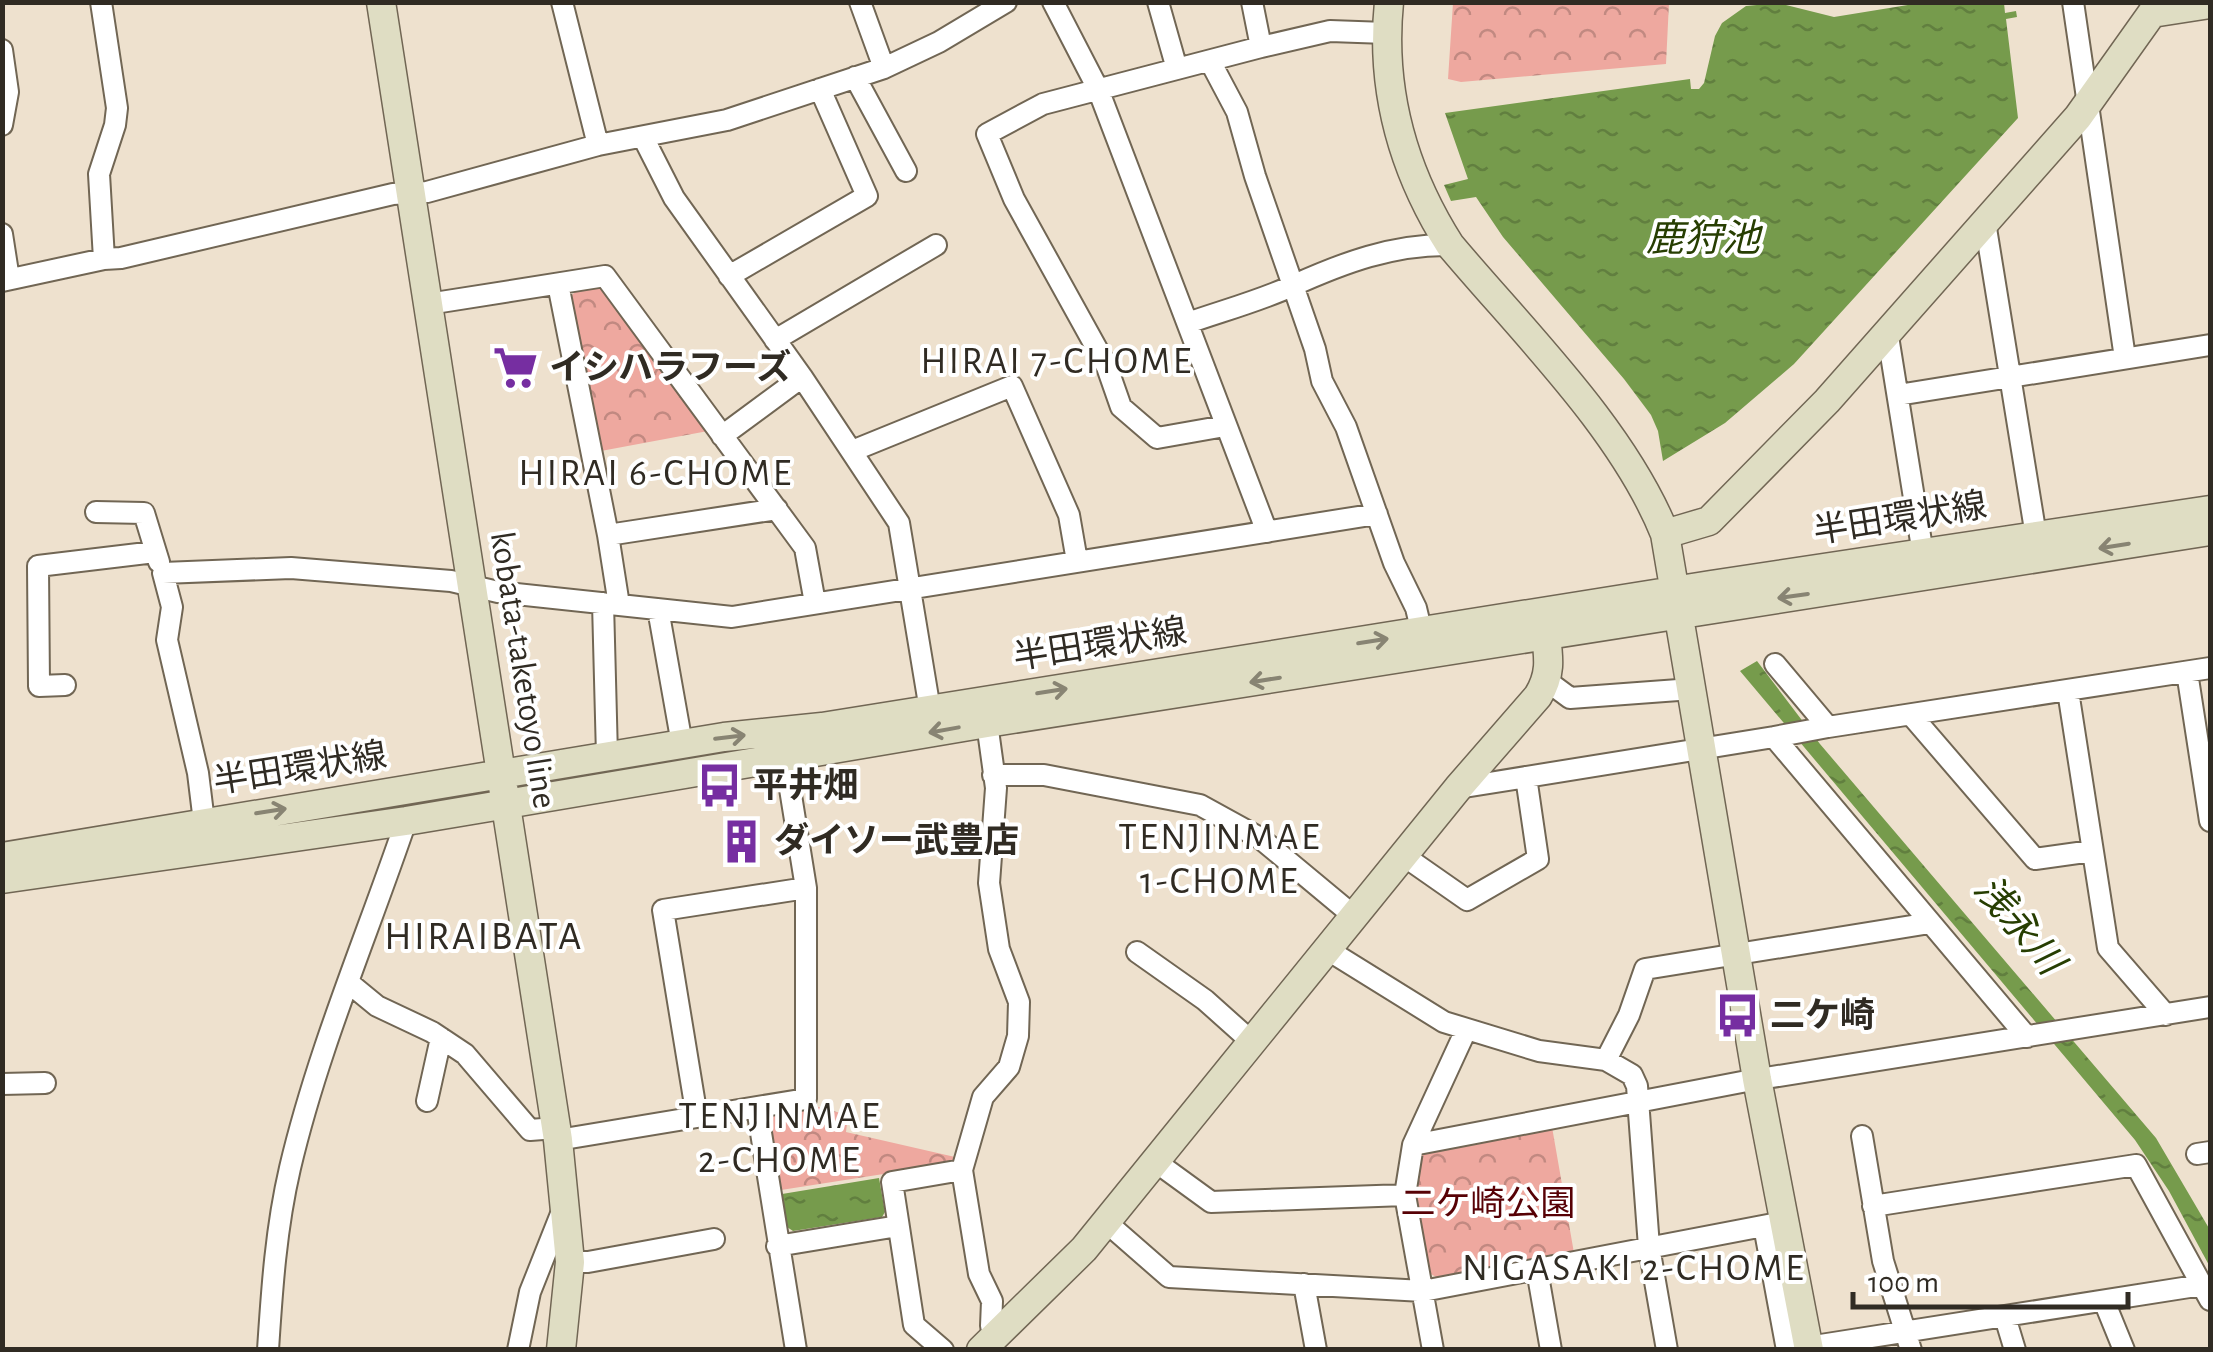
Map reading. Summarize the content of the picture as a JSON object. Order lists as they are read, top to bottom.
{
  "streets": {
    "main road": ["半田環状線", "kobata-taketoyo line"]
  },
  "crossings": [
    ["半田環状線", "kobata-taketoyo line"]
  ],
  "districts": [
    "HIRAI 7-CHOME",
    "HIRAI 6-CHOME",
    "TENJINMAE 1-CHOME",
    "HIRAIBATA",
    "TENJINMAE 2-CHOME",
    "NIGASAKI 2-CHOME"
  ],
  "water": ["鹿狩池", "浅永川"],
  "parks": ["二ケ崎公園"],
  "places": {
    "supermarket": ["イシハラフーズ"],
    "bus stop": ["平井畑", "二ケ崎"],
    "building": ["ダイソー武豊店"]
  },
  "scale_bar": "100 m"
}
